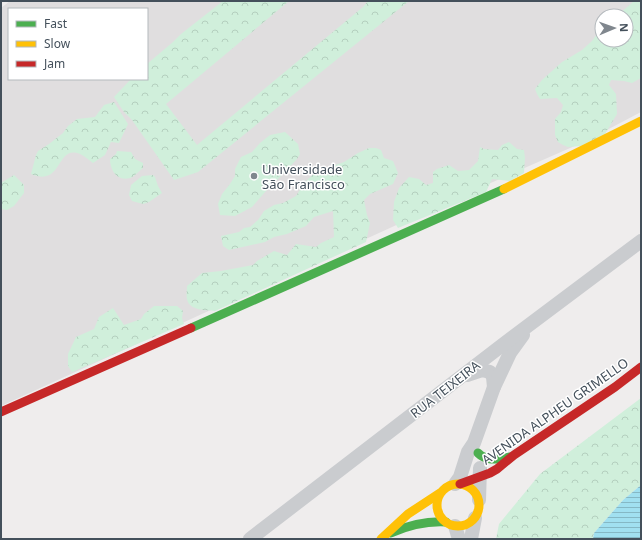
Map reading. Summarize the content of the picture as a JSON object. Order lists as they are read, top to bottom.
{
  "streets": {
    "street": ["RUA TEIXEIRA", "AVENIDA ALPHEU GRIMELLO"]
  },
  "places": ["Universidade São Francisco"],
  "legend": ["Fast", "Slow", "Jam"],
  "north": "right"
}
